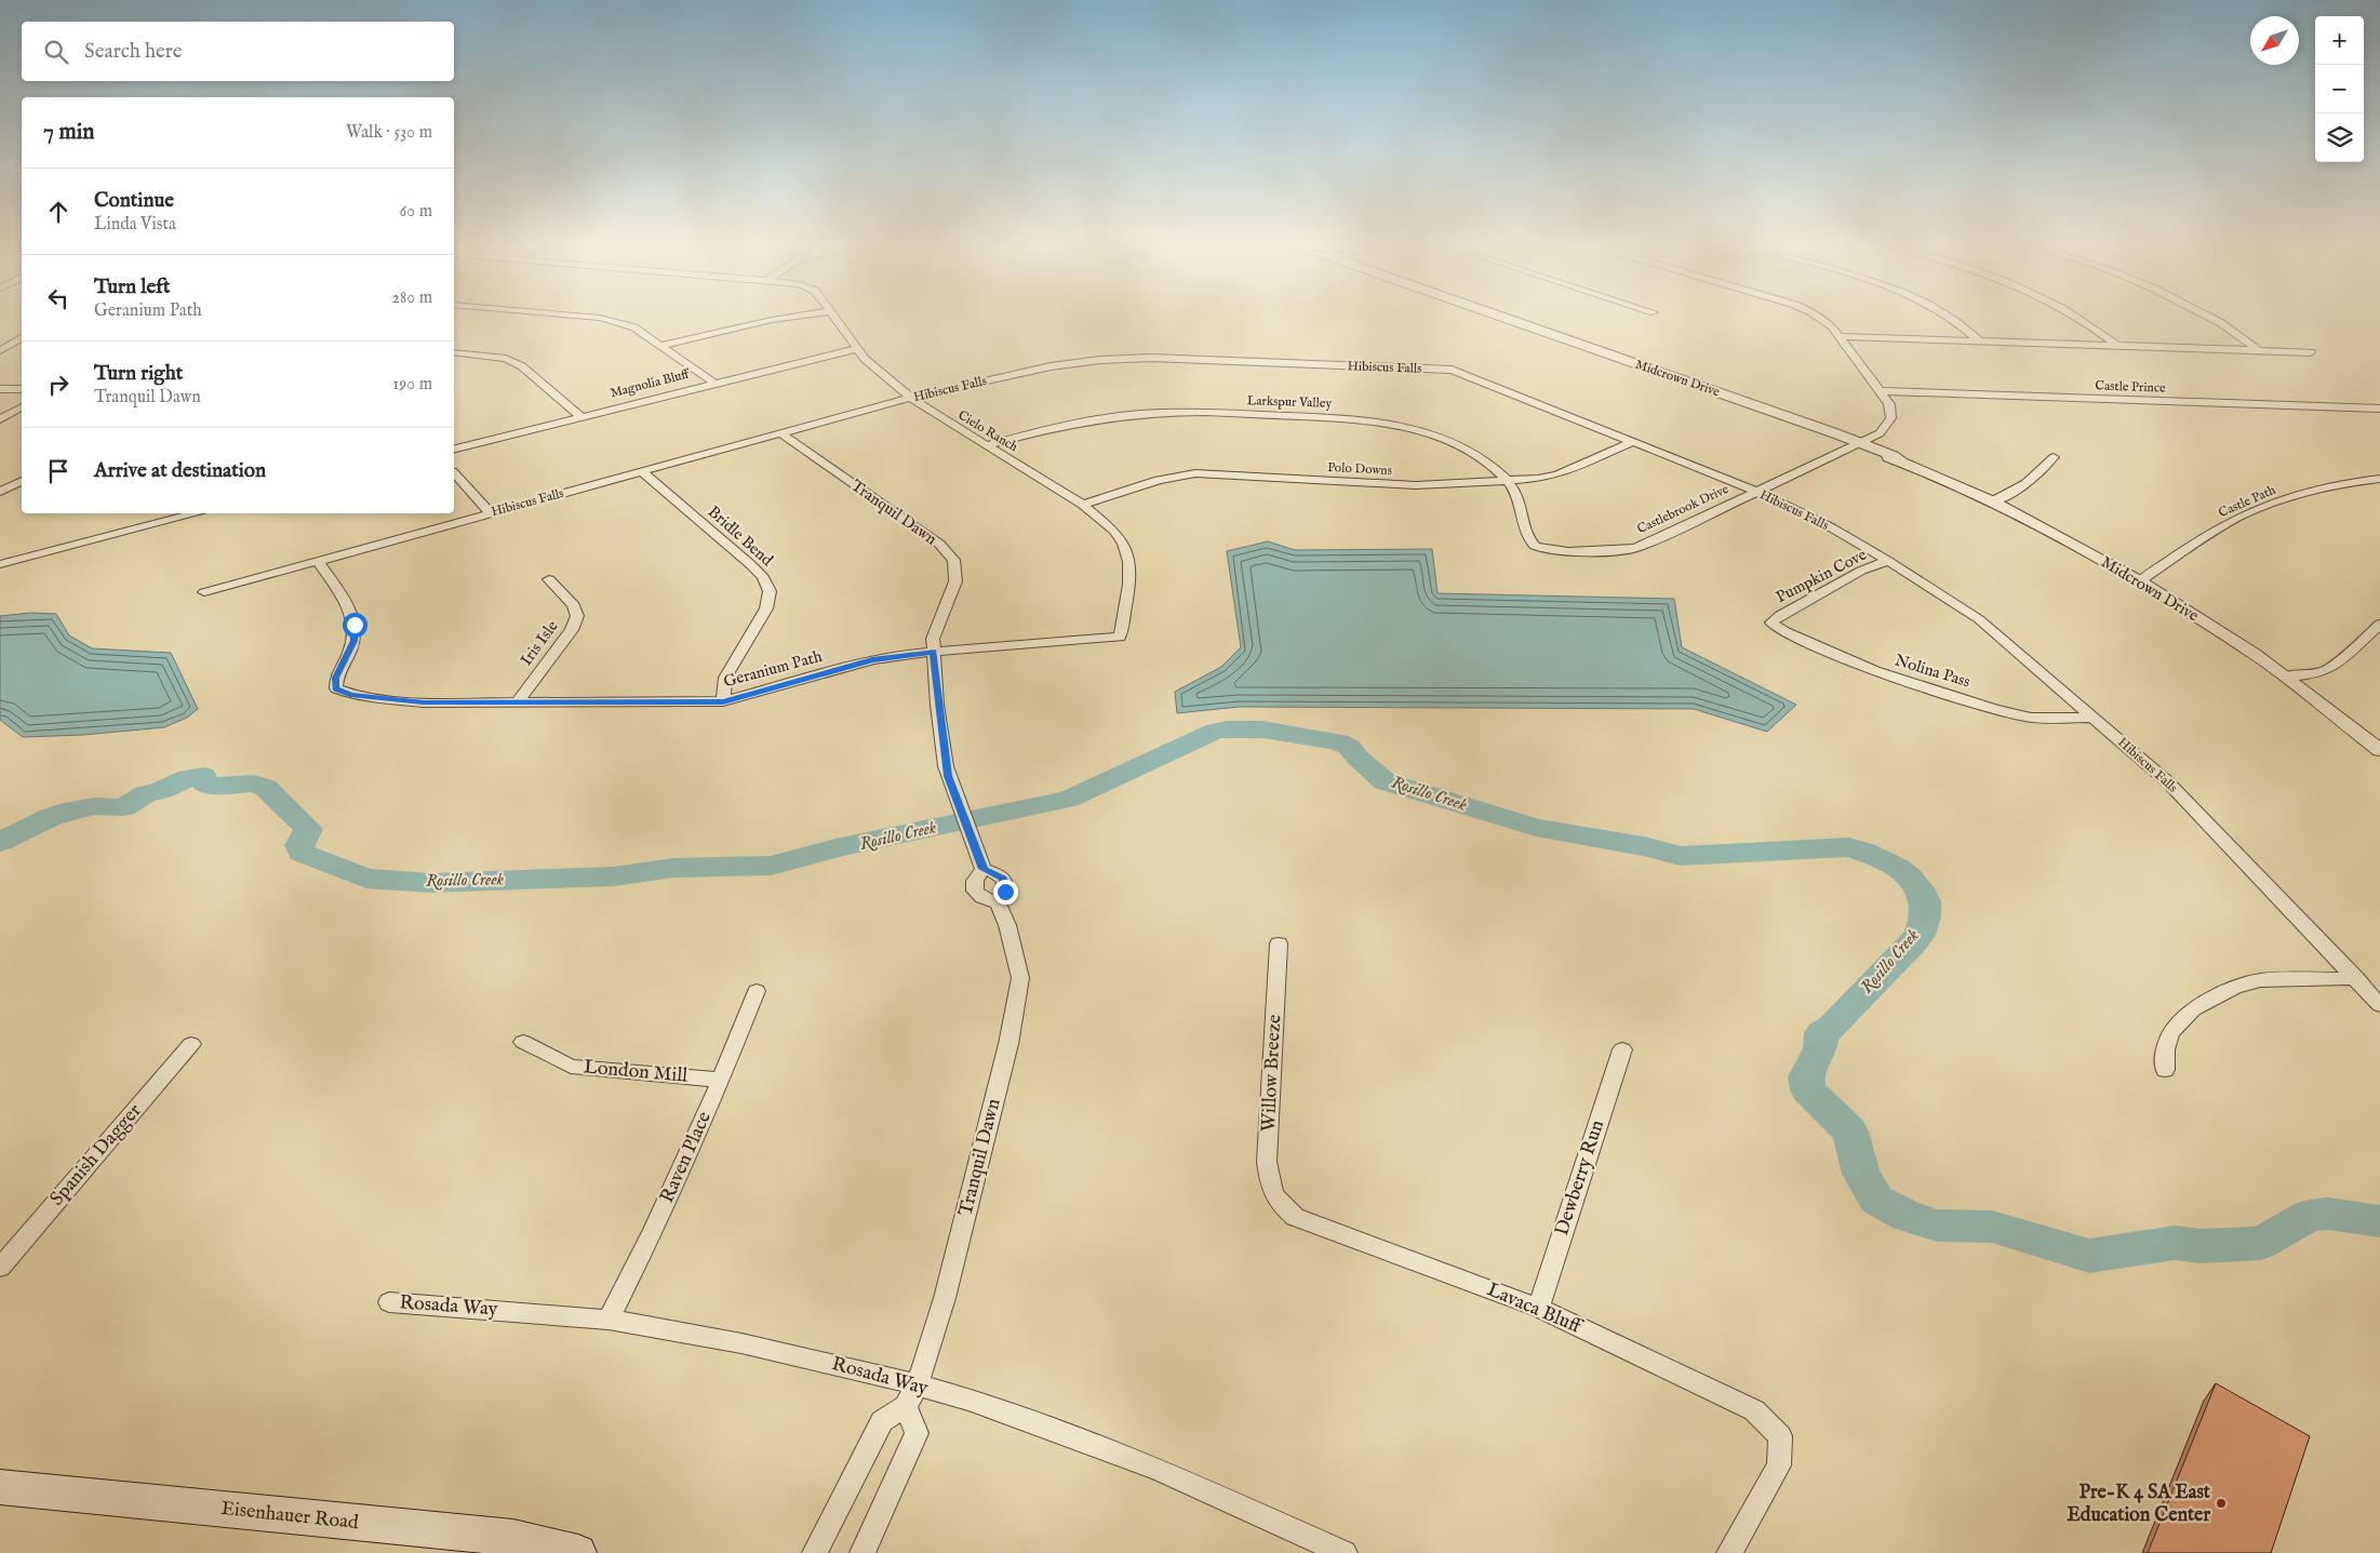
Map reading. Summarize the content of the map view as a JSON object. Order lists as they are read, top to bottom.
{
  "streets": {
    "main road": ["Eisenhauer Road"],
    "street": [
      "Hibiscus Falls",
      "Midcrown Drive",
      "Magnolia Bluff",
      "Castle Prince",
      "Larkspur Valley",
      "Cielo Ranch",
      "Polo Downs",
      "Castle Path",
      "Castlebrook Drive",
      "Tranquil Dawn",
      "Bridle Bend",
      "Pumpkin Cove",
      "Iris Isle",
      "Geranium Path",
      "Nolina Pass",
      "London Mill",
      "Willow Breeze",
      "Spanish Dagger",
      "Raven Place",
      "Dewberry Run",
      "Rosada Way",
      "Lavaca Bluff"
    ]
  },
  "crossings": [
    ["Hibiscus Falls", "Cielo Ranch"],
    ["Hibiscus Falls", "Polo Downs"],
    ["Hibiscus Falls", "Castlebrook Drive"],
    ["Hibiscus Falls", "Tranquil Dawn"],
    ["Hibiscus Falls", "Bridle Bend"],
    ["Hibiscus Falls", "Pumpkin Cove"],
    ["Hibiscus Falls", "Geranium Path"],
    ["Hibiscus Falls", "Nolina Pass"],
    ["Midcrown Drive", "Castle Path"],
    ["Midcrown Drive", "Castlebrook Drive"],
    ["Magnolia Bluff", "Cielo Ranch"],
    ["Castle Prince", "Castlebrook Drive"],
    ["Larkspur Valley", "Cielo Ranch"],
    ["Larkspur Valley", "Polo Downs"],
    ["Larkspur Valley", "Castlebrook Drive"],
    ["Cielo Ranch", "Polo Downs"],
    ["Cielo Ranch", "Geranium Path"],
    ["Tranquil Dawn", "Geranium Path"],
    ["Tranquil Dawn", "Rosada Way"],
    ["Bridle Bend", "Geranium Path"],
    ["Pumpkin Cove", "Nolina Pass"],
    ["Iris Isle", "Geranium Path"],
    ["London Mill", "Raven Place"],
    ["Willow Breeze", "Lavaca Bluff"],
    ["Raven Place", "Rosada Way"],
    ["Dewberry Run", "Lavaca Bluff"]
  ],
  "water": ["Rosillo Creek"],
  "places": ["Pre-K 4 SA East Education Center"],
  "north": "bottom left",
  "page": {
    "map_buttons": ["+", "−"],
    "search": "Search here",
    "heading": ["7 min", "Walk · 530 m"],
    "list": [
      ["Continue", "Linda Vista", "60 m"],
      ["Turn left", "Geranium Path", "280 m"],
      ["Turn right", "Tranquil Dawn", "190 m"],
      "Arrive at destination"
    ]
  }
}
